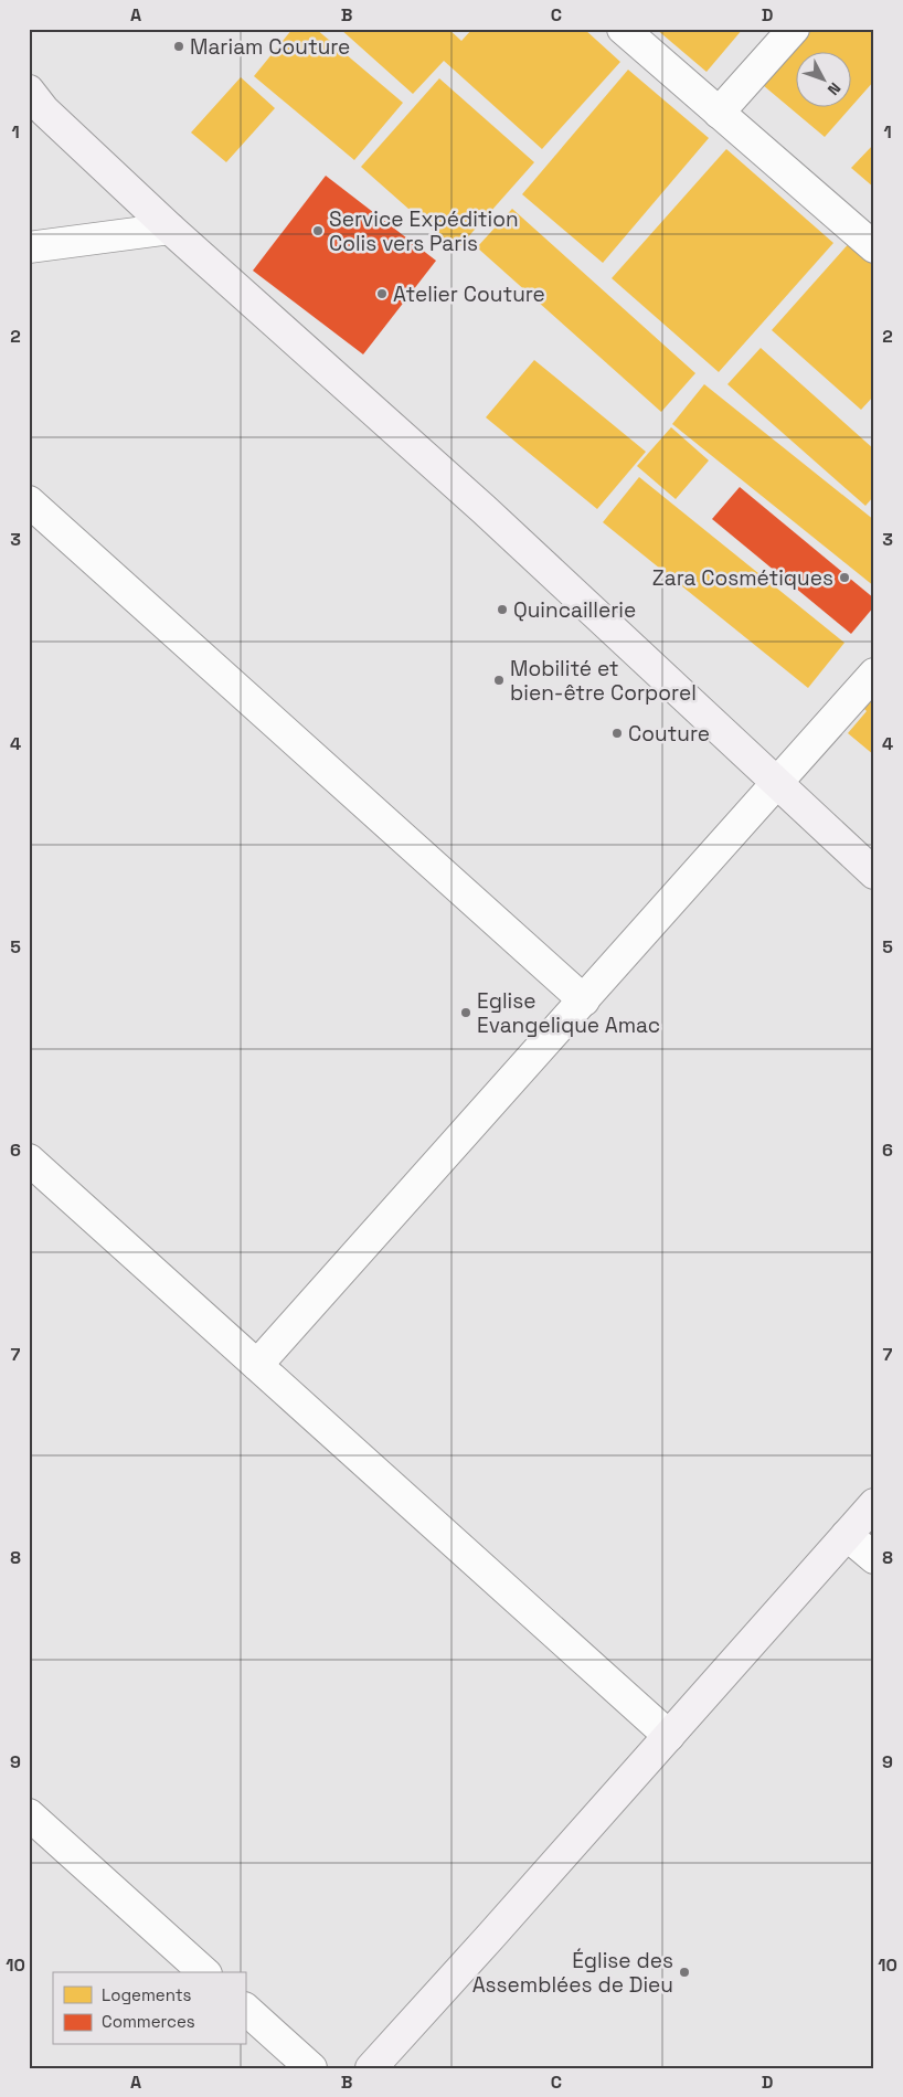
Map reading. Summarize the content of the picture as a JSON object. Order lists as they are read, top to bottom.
{
  "places": [
    "Mariam Couture",
    "Service Expédition Colis vers Paris",
    "Atelier Couture",
    "Zara Cosmétiques",
    "Quincaillerie",
    "Mobilité et bien-être Corporel",
    "Couture",
    "Eglise Evangelique Amac",
    "Église des Assemblées de Dieu"
  ],
  "legend": ["Logements", "Commerces"],
  "north": "bottom right",
  "grid": {
    "columns": [
      "A",
      "B",
      "C",
      "D"
    ],
    "rows": [
      "1",
      "2",
      "3",
      "4",
      "5",
      "6",
      "7",
      "8",
      "9",
      "10"
    ]
  }
}
